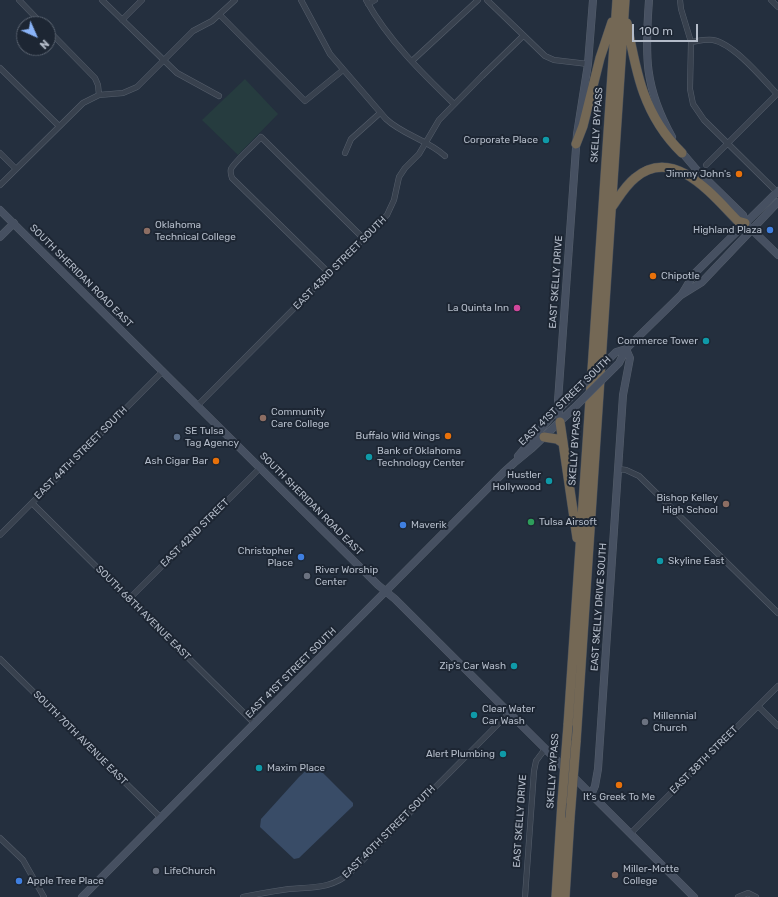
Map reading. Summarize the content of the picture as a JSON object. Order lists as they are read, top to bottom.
{
  "streets": {
    "highway": ["SKELLY BYPASS"],
    "main road": [
      "SOUTH SHERIDAN ROAD EAST",
      "EAST SKELLY DRIVE",
      "EAST 41ST STREET SOUTH",
      "EAST SKELLY DRIVE SOUTH"
    ],
    "street": [
      "EAST 43RD STREET SOUTH",
      "EAST 44TH STREET SOUTH",
      "EAST 42ND STREET",
      "SOUTH 68TH AVENUE EAST",
      "SOUTH 70TH AVENUE EAST",
      "EAST 38TH STREET",
      "EAST 40TH STREET SOUTH"
    ]
  },
  "crossings": [
    ["EAST 43RD STREET SOUTH", "SOUTH SHERIDAN ROAD EAST"],
    ["SOUTH SHERIDAN ROAD EAST", "EAST SKELLY DRIVE"],
    ["SOUTH SHERIDAN ROAD EAST", "EAST 41ST STREET SOUTH"],
    ["SOUTH SHERIDAN ROAD EAST", "EAST 44TH STREET SOUTH"],
    ["SOUTH SHERIDAN ROAD EAST", "EAST 42ND STREET"],
    ["SOUTH SHERIDAN ROAD EAST", "EAST SKELLY DRIVE SOUTH"],
    ["SOUTH SHERIDAN ROAD EAST", "EAST 38TH STREET"],
    ["SOUTH SHERIDAN ROAD EAST", "EAST 40TH STREET SOUTH"],
    ["EAST SKELLY DRIVE", "EAST 41ST STREET SOUTH"],
    ["EAST 41ST STREET SOUTH", "EAST SKELLY DRIVE SOUTH"],
    ["EAST 41ST STREET SOUTH", "SOUTH 68TH AVENUE EAST"],
    ["EAST 41ST STREET SOUTH", "SOUTH 70TH AVENUE EAST"],
    ["EAST 44TH STREET SOUTH", "SOUTH 68TH AVENUE EAST"],
    ["EAST 42ND STREET", "SOUTH 68TH AVENUE EAST"]
  ],
  "places": [
    "Corporate Place",
    "Jimmy John's",
    "Highland Plaza",
    "Oklahoma Technical College",
    "Chipotle",
    "La Quinta Inn",
    "Commerce Tower",
    "Community Care College",
    "Buffalo Wild Wings",
    "SE Tulsa Tag Agency",
    "Bank of Oklahoma Technology Center",
    "Ash Cigar Bar",
    "Hustler Hollywood",
    "Bishop Kelley High School",
    "Tulsa Airsoft",
    "Maverik",
    "Christopher Place",
    "Skyline East",
    "River Worship Center",
    "Zip's Car Wash",
    "Clear Water Car Wash",
    "Millennial Church",
    "Alert Plumbing",
    "Maxim Place",
    "It's Greek To Me",
    "LifeChurch",
    "Miller-Motte College",
    "Apple Tree Place"
  ],
  "scale_bar": "100 m",
  "north": "bottom right"
}
